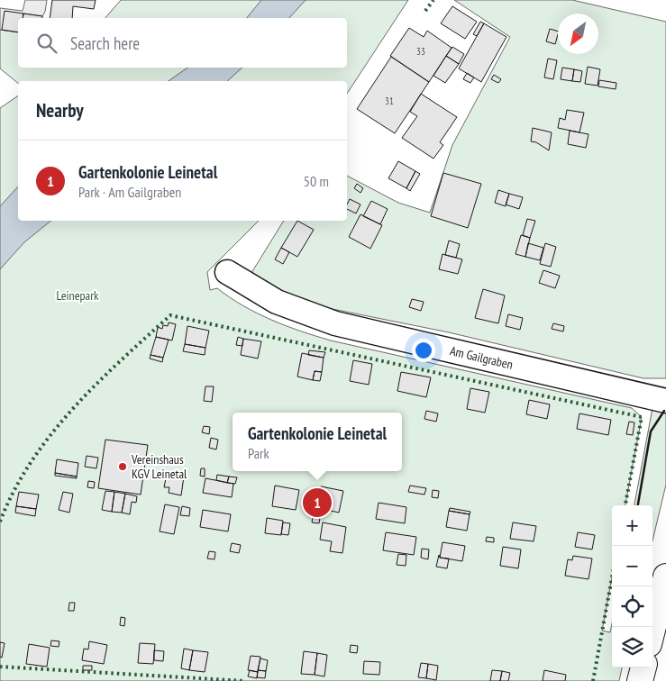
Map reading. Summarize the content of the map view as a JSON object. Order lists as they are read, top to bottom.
{
  "streets": {
    "street": ["Am Gailgraben"]
  },
  "parks": ["Leinepark"],
  "places": ["Vereinshaus KGV Leinetal"],
  "house_numbers": ["33", "31"],
  "north": "bottom left",
  "page": {
    "search": "Search here",
    "heading": "Nearby",
    "list": [
      {
        "mark": "1",
        "name": "Gartenkolonie Leinetal",
        "note": "Park · Am Gailgraben",
        "value": "50 m"
      }
    ],
    "popup": ["Gartenkolonie Leinetal", "Park"],
    "pins": "1",
    "map_buttons": ["+", "−"]
  }
}
